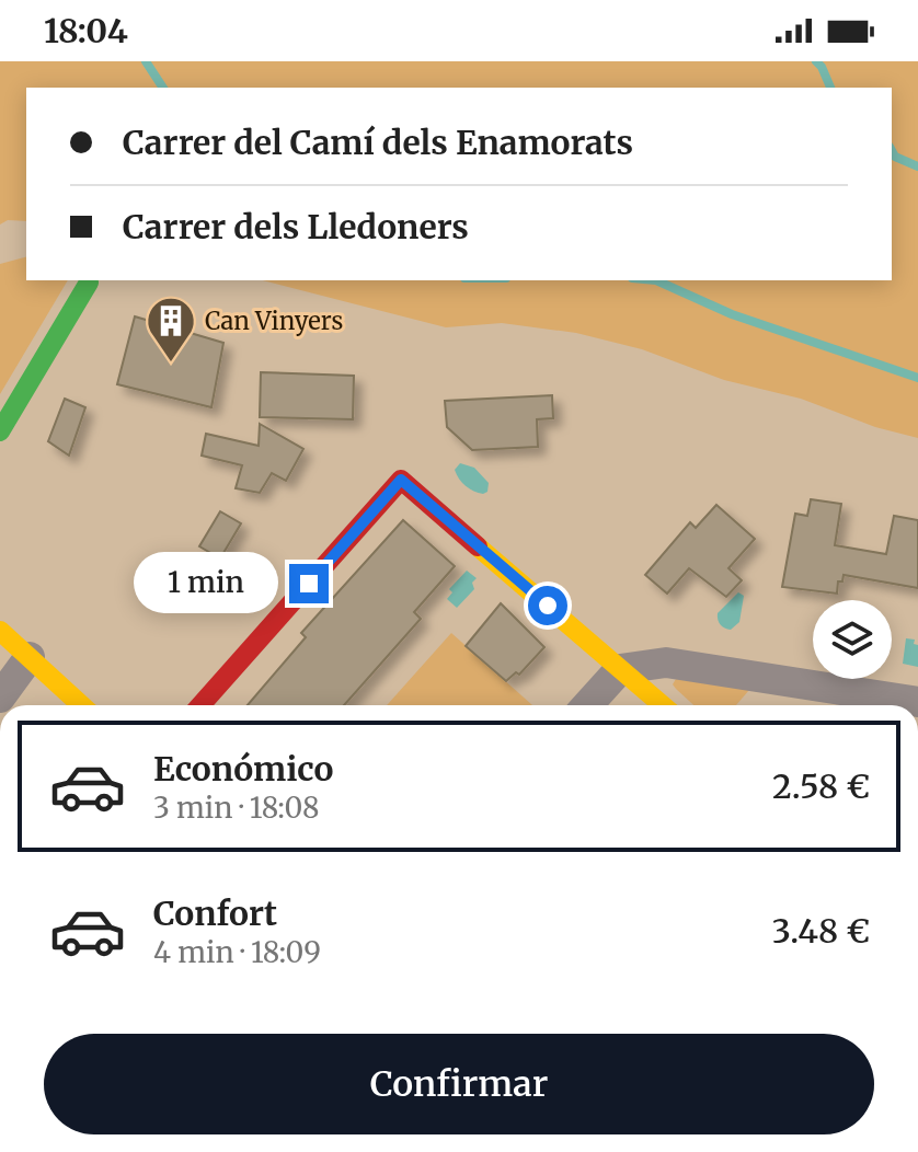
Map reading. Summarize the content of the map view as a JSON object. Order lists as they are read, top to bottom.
{
  "places": {
    "building": ["Can Vinyers"]
  },
  "page": {
    "status": "18:04",
    "banner": ["Carrer del Camí dels Enamorats", "Carrer dels Lledoners"],
    "bubble": "1 min",
    "list": [
      {
        "name": "Económico",
        "note": "3 min · 18:08",
        "value": "2.58 €"
      },
      {
        "name": "Confort",
        "note": "4 min · 18:09",
        "value": "3.48 €"
      }
    ],
    "buttons": "Confirmar"
  }
}
